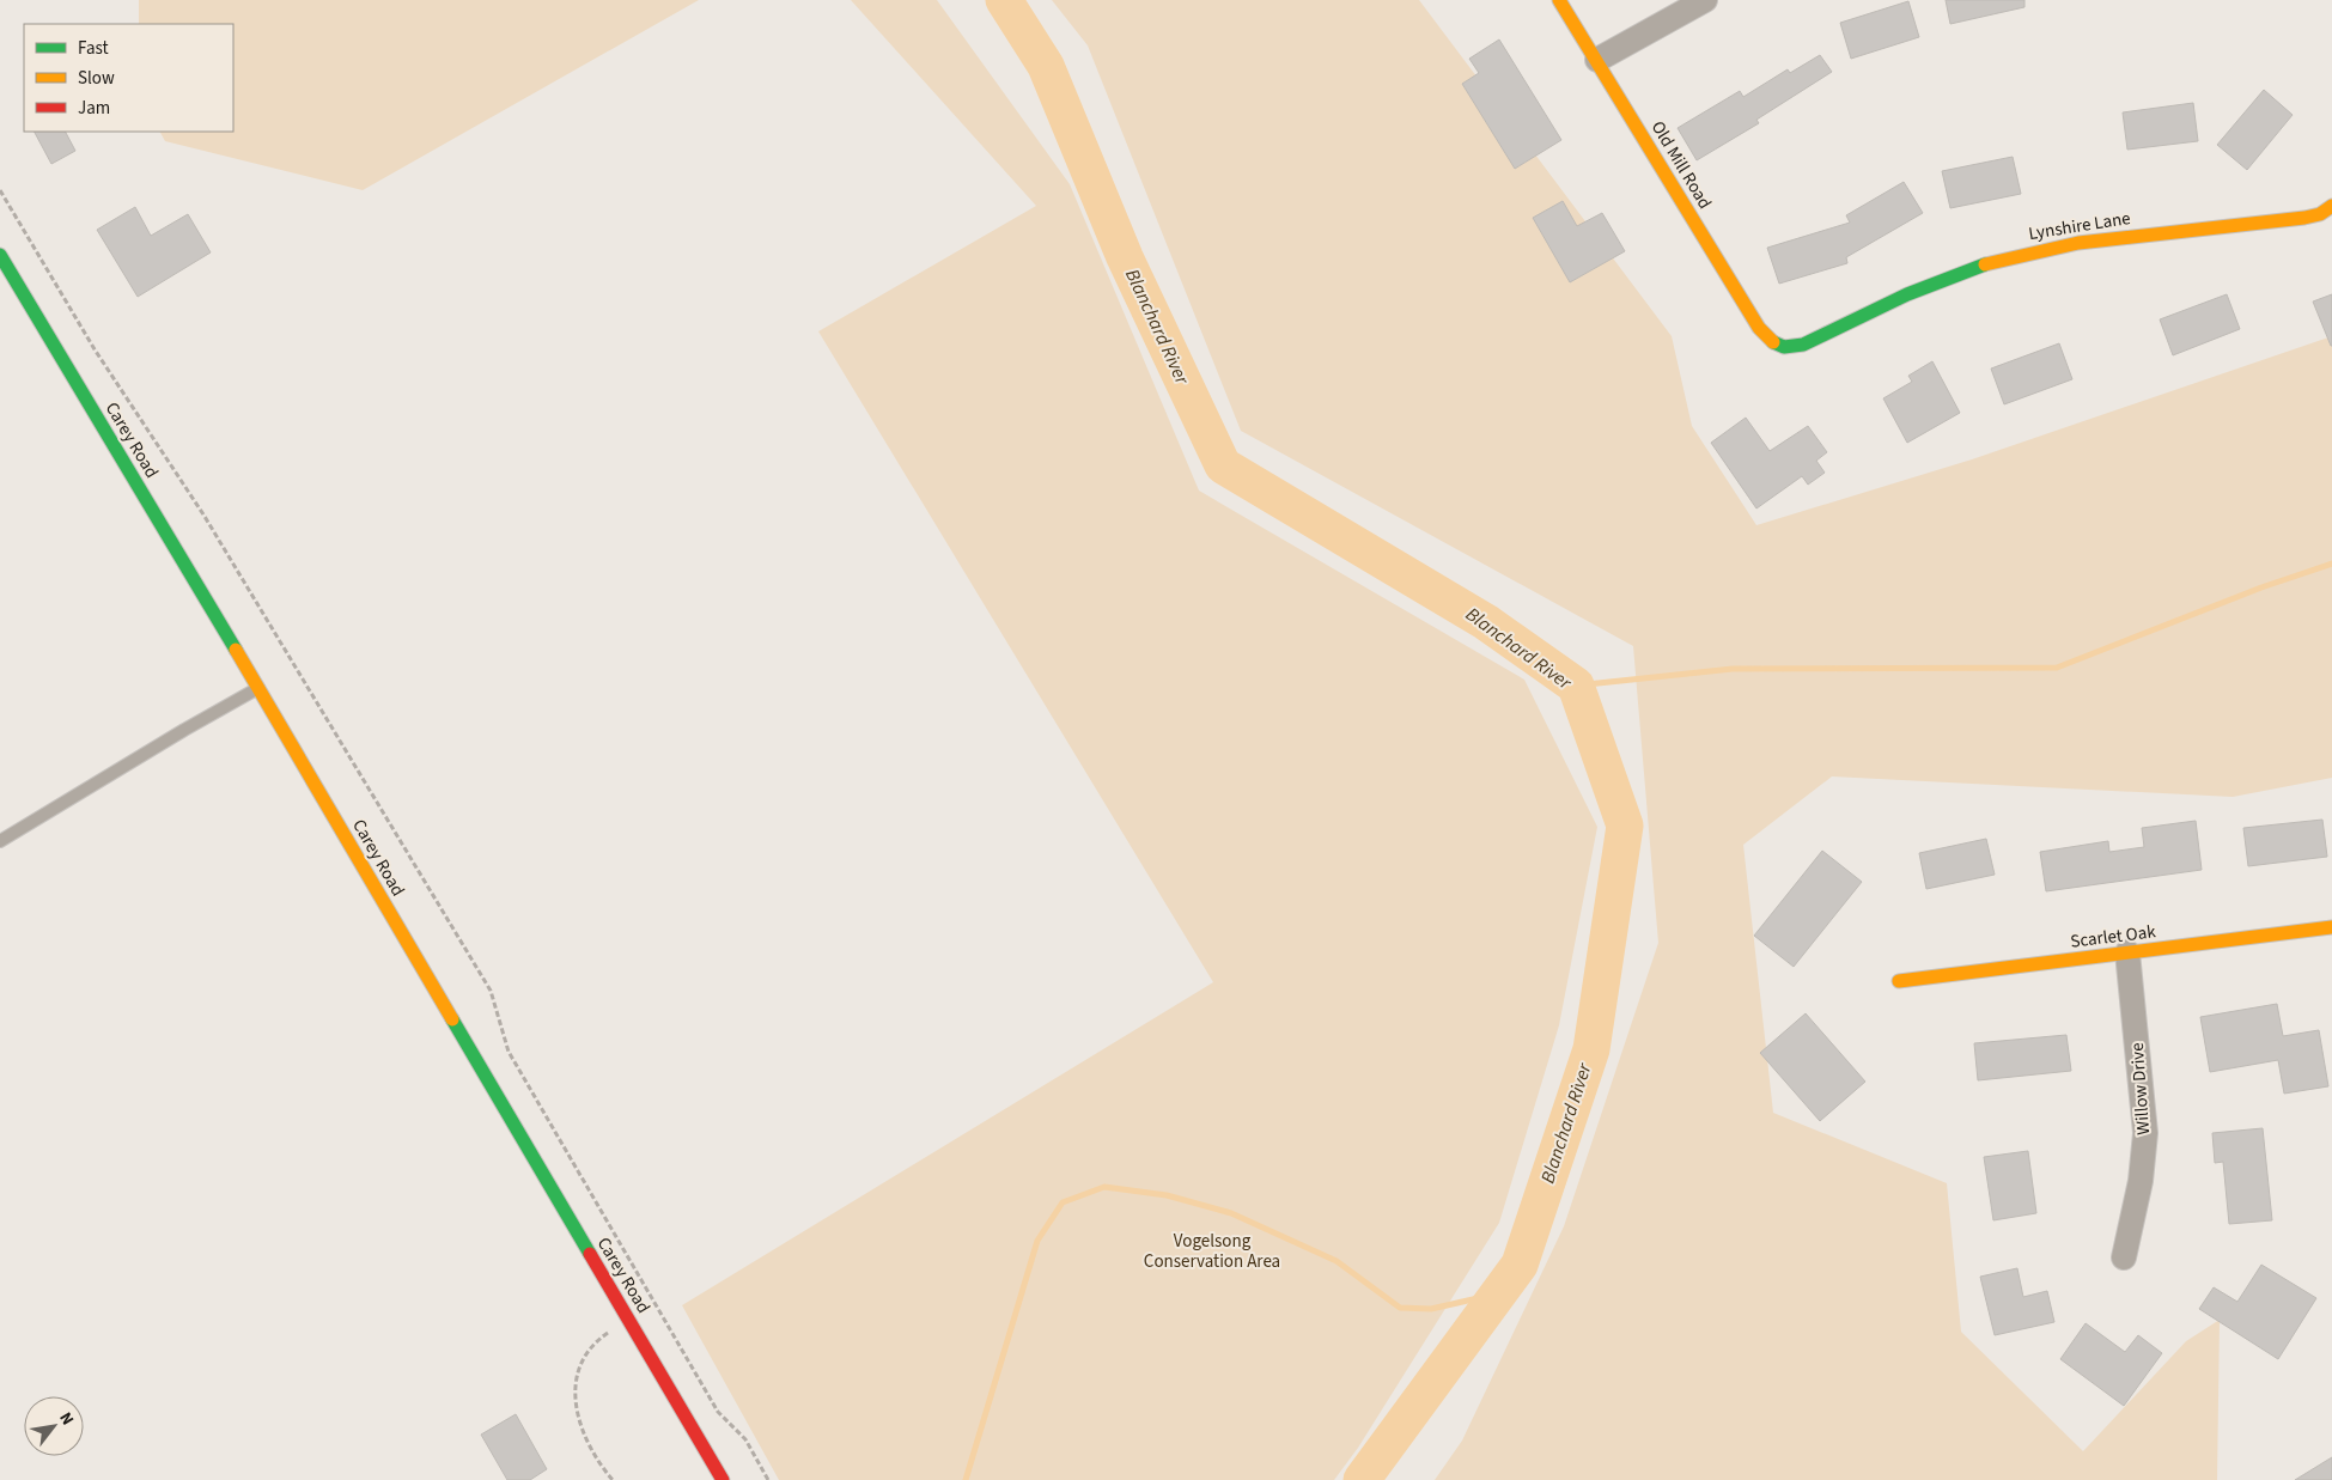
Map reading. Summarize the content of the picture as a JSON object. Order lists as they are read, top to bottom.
{
  "streets": {
    "street": [
      "Old Mill Road",
      "Lynshire Lane",
      "Carey Road",
      "Scarlet Oak",
      "Willow Drive"
    ]
  },
  "crossings": [
    ["Old Mill Road", "Lynshire Lane"],
    ["Scarlet Oak", "Willow Drive"]
  ],
  "water": ["Blanchard River"],
  "parks": ["Vogelsong Conservation Area"],
  "legend": ["Fast", "Slow", "Jam"],
  "north": "top right"
}
